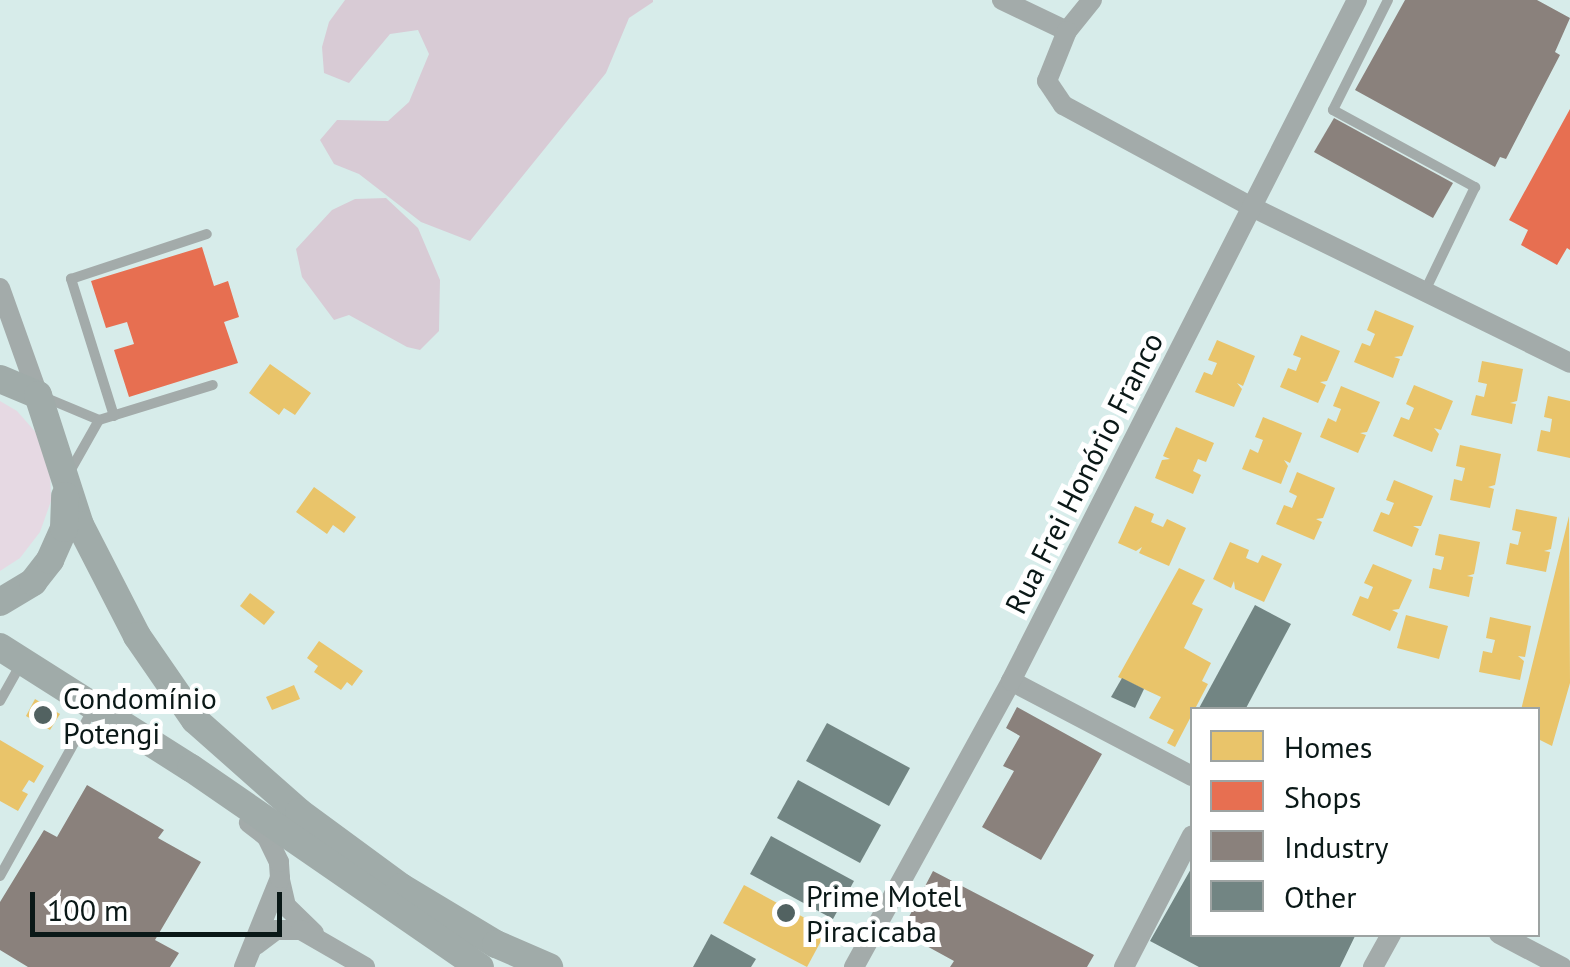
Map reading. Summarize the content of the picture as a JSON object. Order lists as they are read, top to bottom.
{
  "streets": {
    "street": ["Rua Frei Honório Franco"]
  },
  "places": ["Condomínio Potengi", "Prime Motel Piracicaba"],
  "legend": [
    "Homes",
    "Shops",
    "Industry",
    "Other"
  ],
  "scale_bar": "100 m"
}
